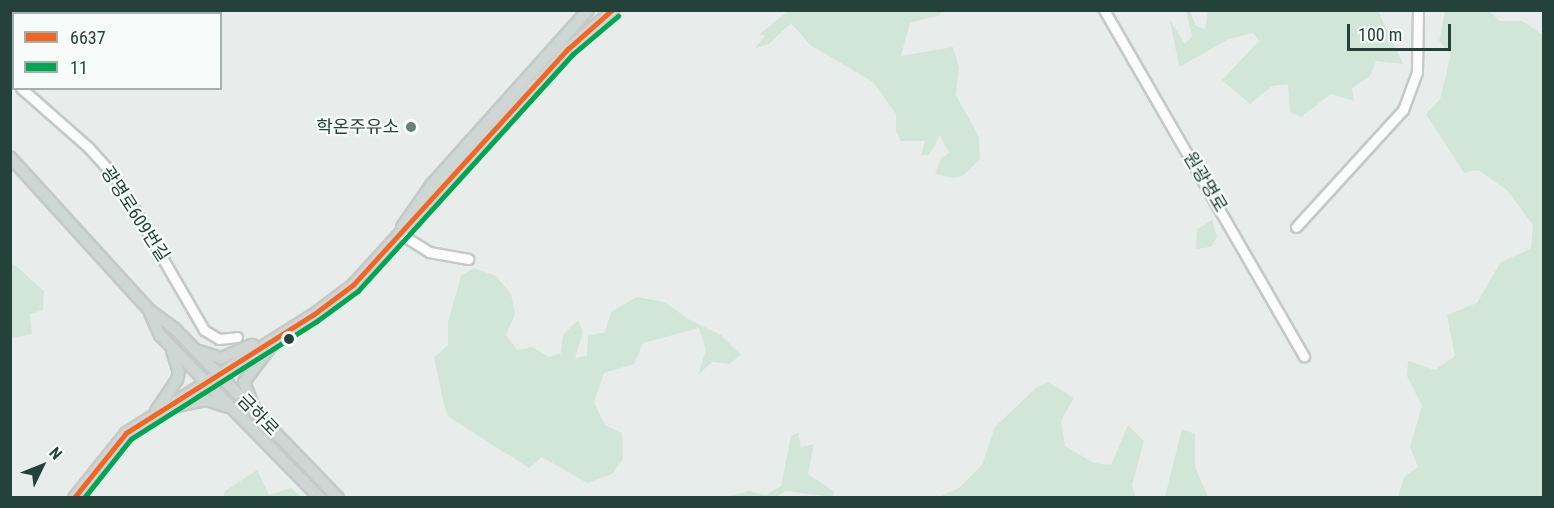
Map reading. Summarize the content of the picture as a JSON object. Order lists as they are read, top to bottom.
{
  "streets": {
    "main road": ["금하로"],
    "street": ["원광명로", "광명로609번길"]
  },
  "places": ["학온주유소"],
  "lines": ["transit line 6637", "transit line 11"],
  "legend": ["6637", "11"],
  "scale_bar": "100 m",
  "north": "top right"
}
